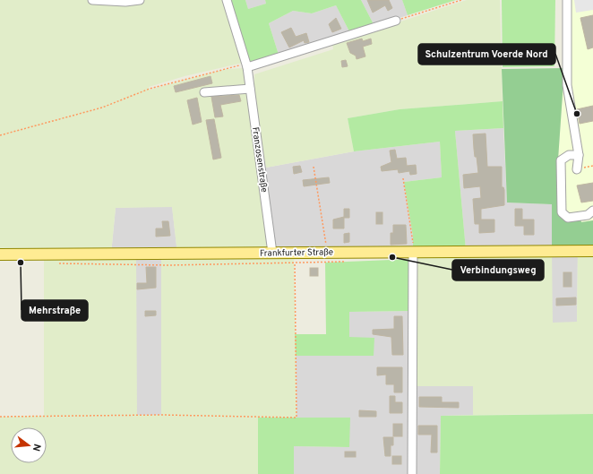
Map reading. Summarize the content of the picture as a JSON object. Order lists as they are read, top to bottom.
{
  "streets": {
    "main road": ["Frankfurter Straße"],
    "street": ["Franzosenstraße"]
  },
  "crossings": [
    ["Franzosenstraße", "Frankfurter Straße"]
  ],
  "places": ["Schulzentrum Voerde Nord", "Verbindungsweg", "Mehrstraße"],
  "north": "right"
}
